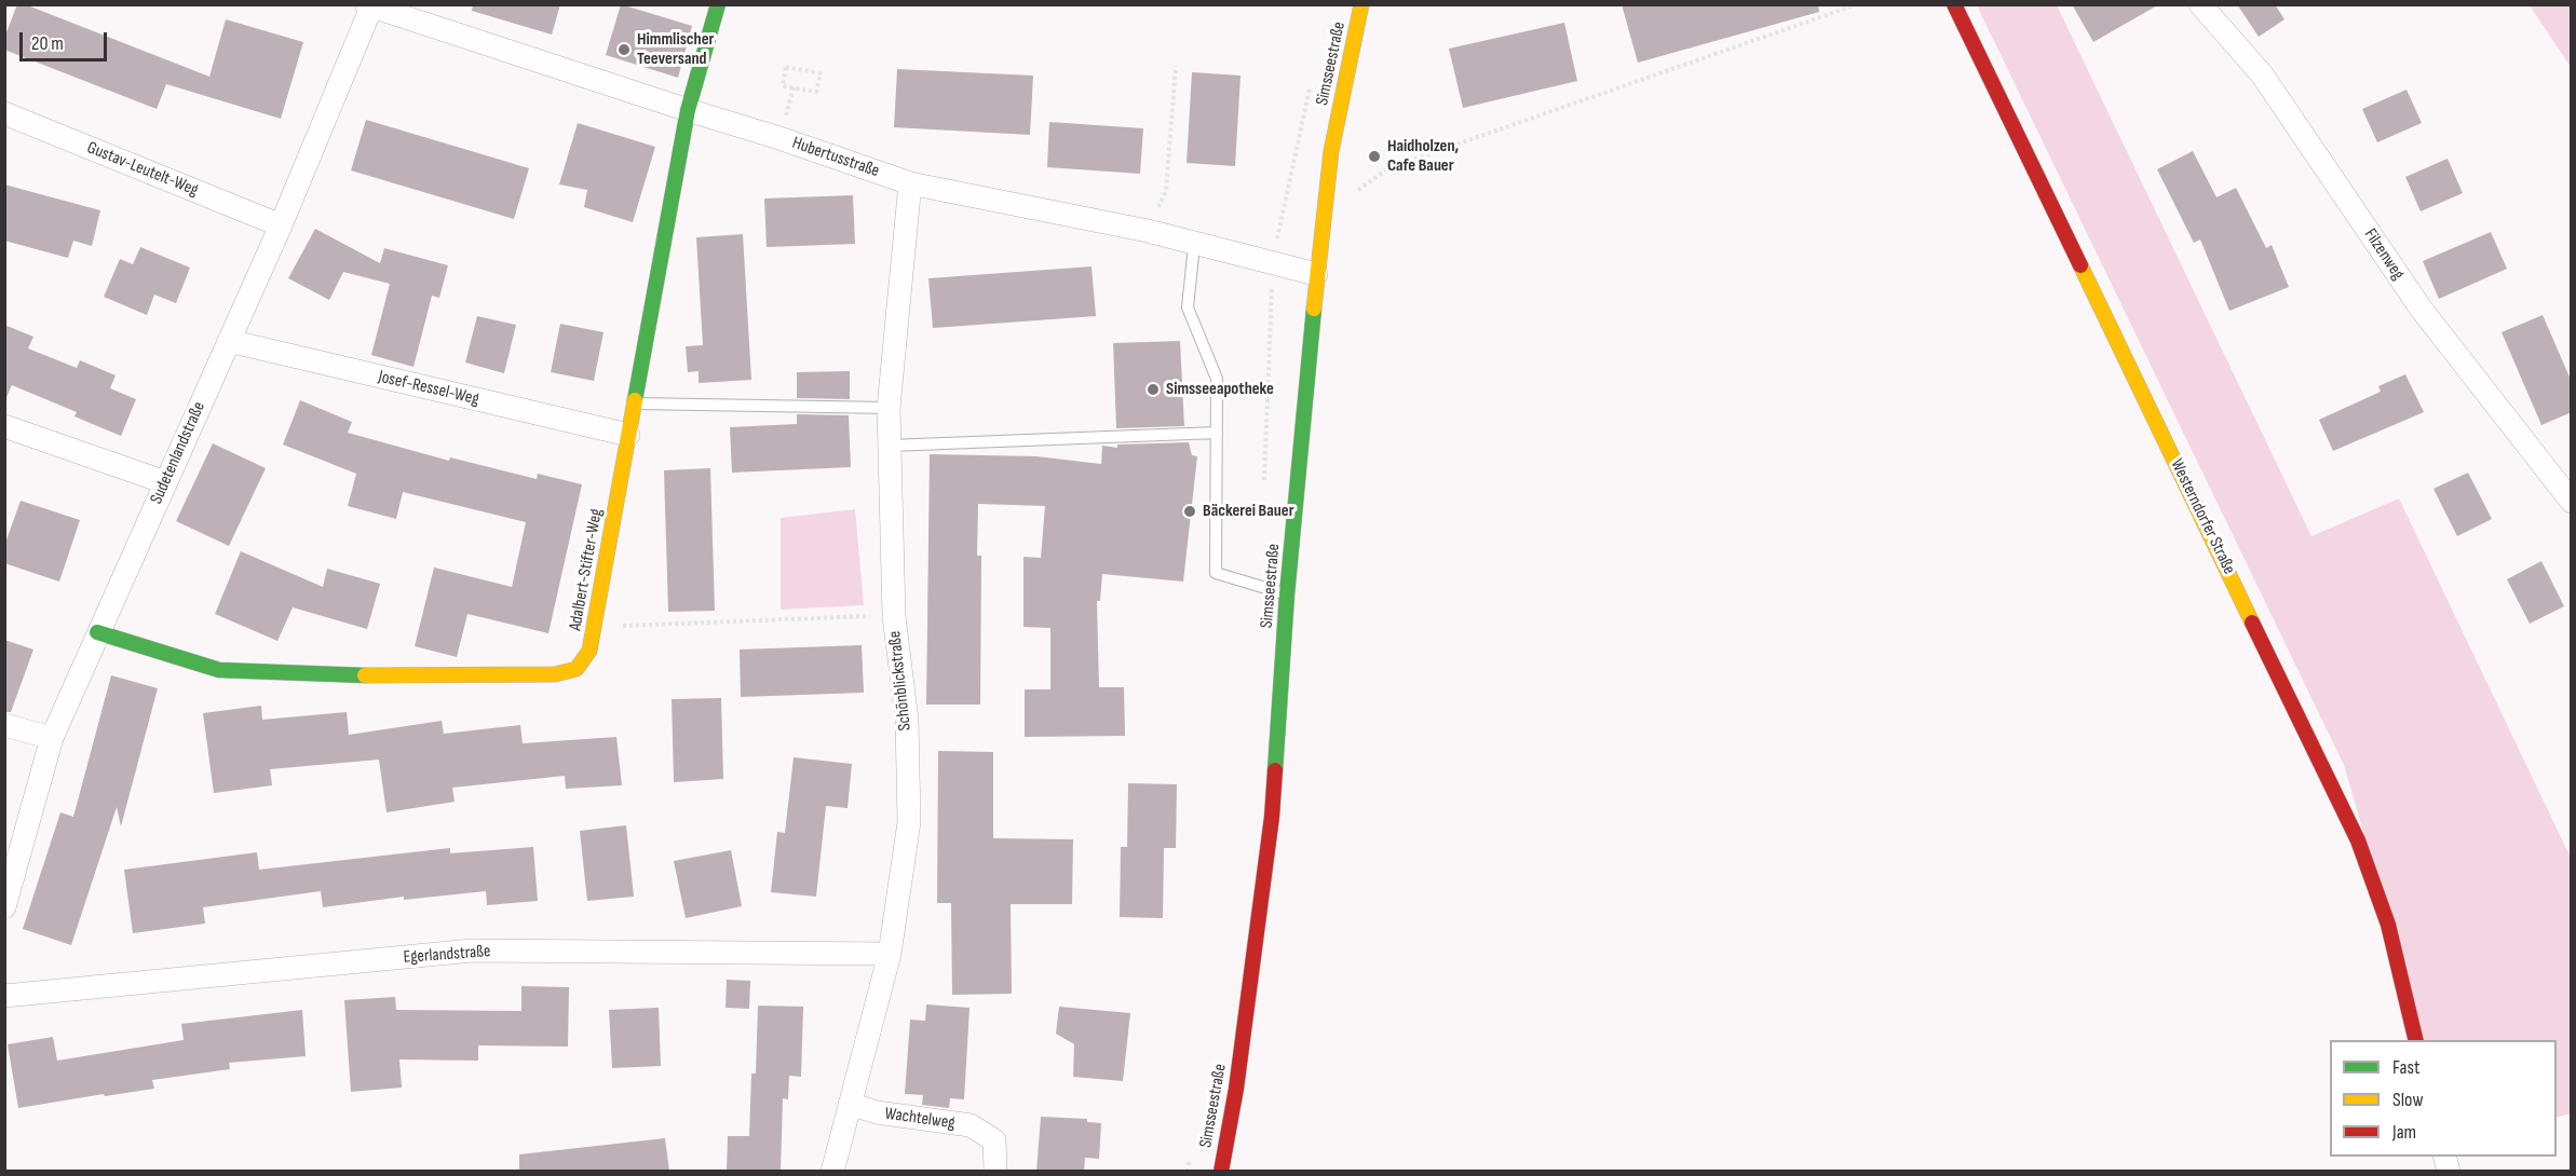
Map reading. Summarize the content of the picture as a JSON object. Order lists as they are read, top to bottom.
{
  "streets": {
    "street": [
      "Simsseestraße",
      "Hubertusstraße",
      "Gustav-Leutelt-Weg",
      "Filzenweg",
      "Josef-Ressel-Weg",
      "Sudetenlandstraße",
      "Westerndorfer Straße",
      "Adalbert-Stifter-Weg",
      "Schönblickstraße",
      "Egerlandstraße",
      "Wachtelweg"
    ]
  },
  "crossings": [
    ["Simsseestraße", "Hubertusstraße"],
    ["Hubertusstraße", "Sudetenlandstraße"],
    ["Hubertusstraße", "Adalbert-Stifter-Weg"],
    ["Hubertusstraße", "Schönblickstraße"],
    ["Gustav-Leutelt-Weg", "Sudetenlandstraße"],
    ["Josef-Ressel-Weg", "Sudetenlandstraße"],
    ["Josef-Ressel-Weg", "Adalbert-Stifter-Weg"],
    ["Sudetenlandstraße", "Adalbert-Stifter-Weg"],
    ["Schönblickstraße", "Egerlandstraße"],
    ["Schönblickstraße", "Wachtelweg"]
  ],
  "places": [
    "Himmlischer Teeversand",
    "Haidholzen, Cafe Bauer",
    "Simsseeapotheke",
    "Bäckerei Bauer"
  ],
  "legend": ["Fast", "Slow", "Jam"],
  "scale_bar": "20 m"
}
